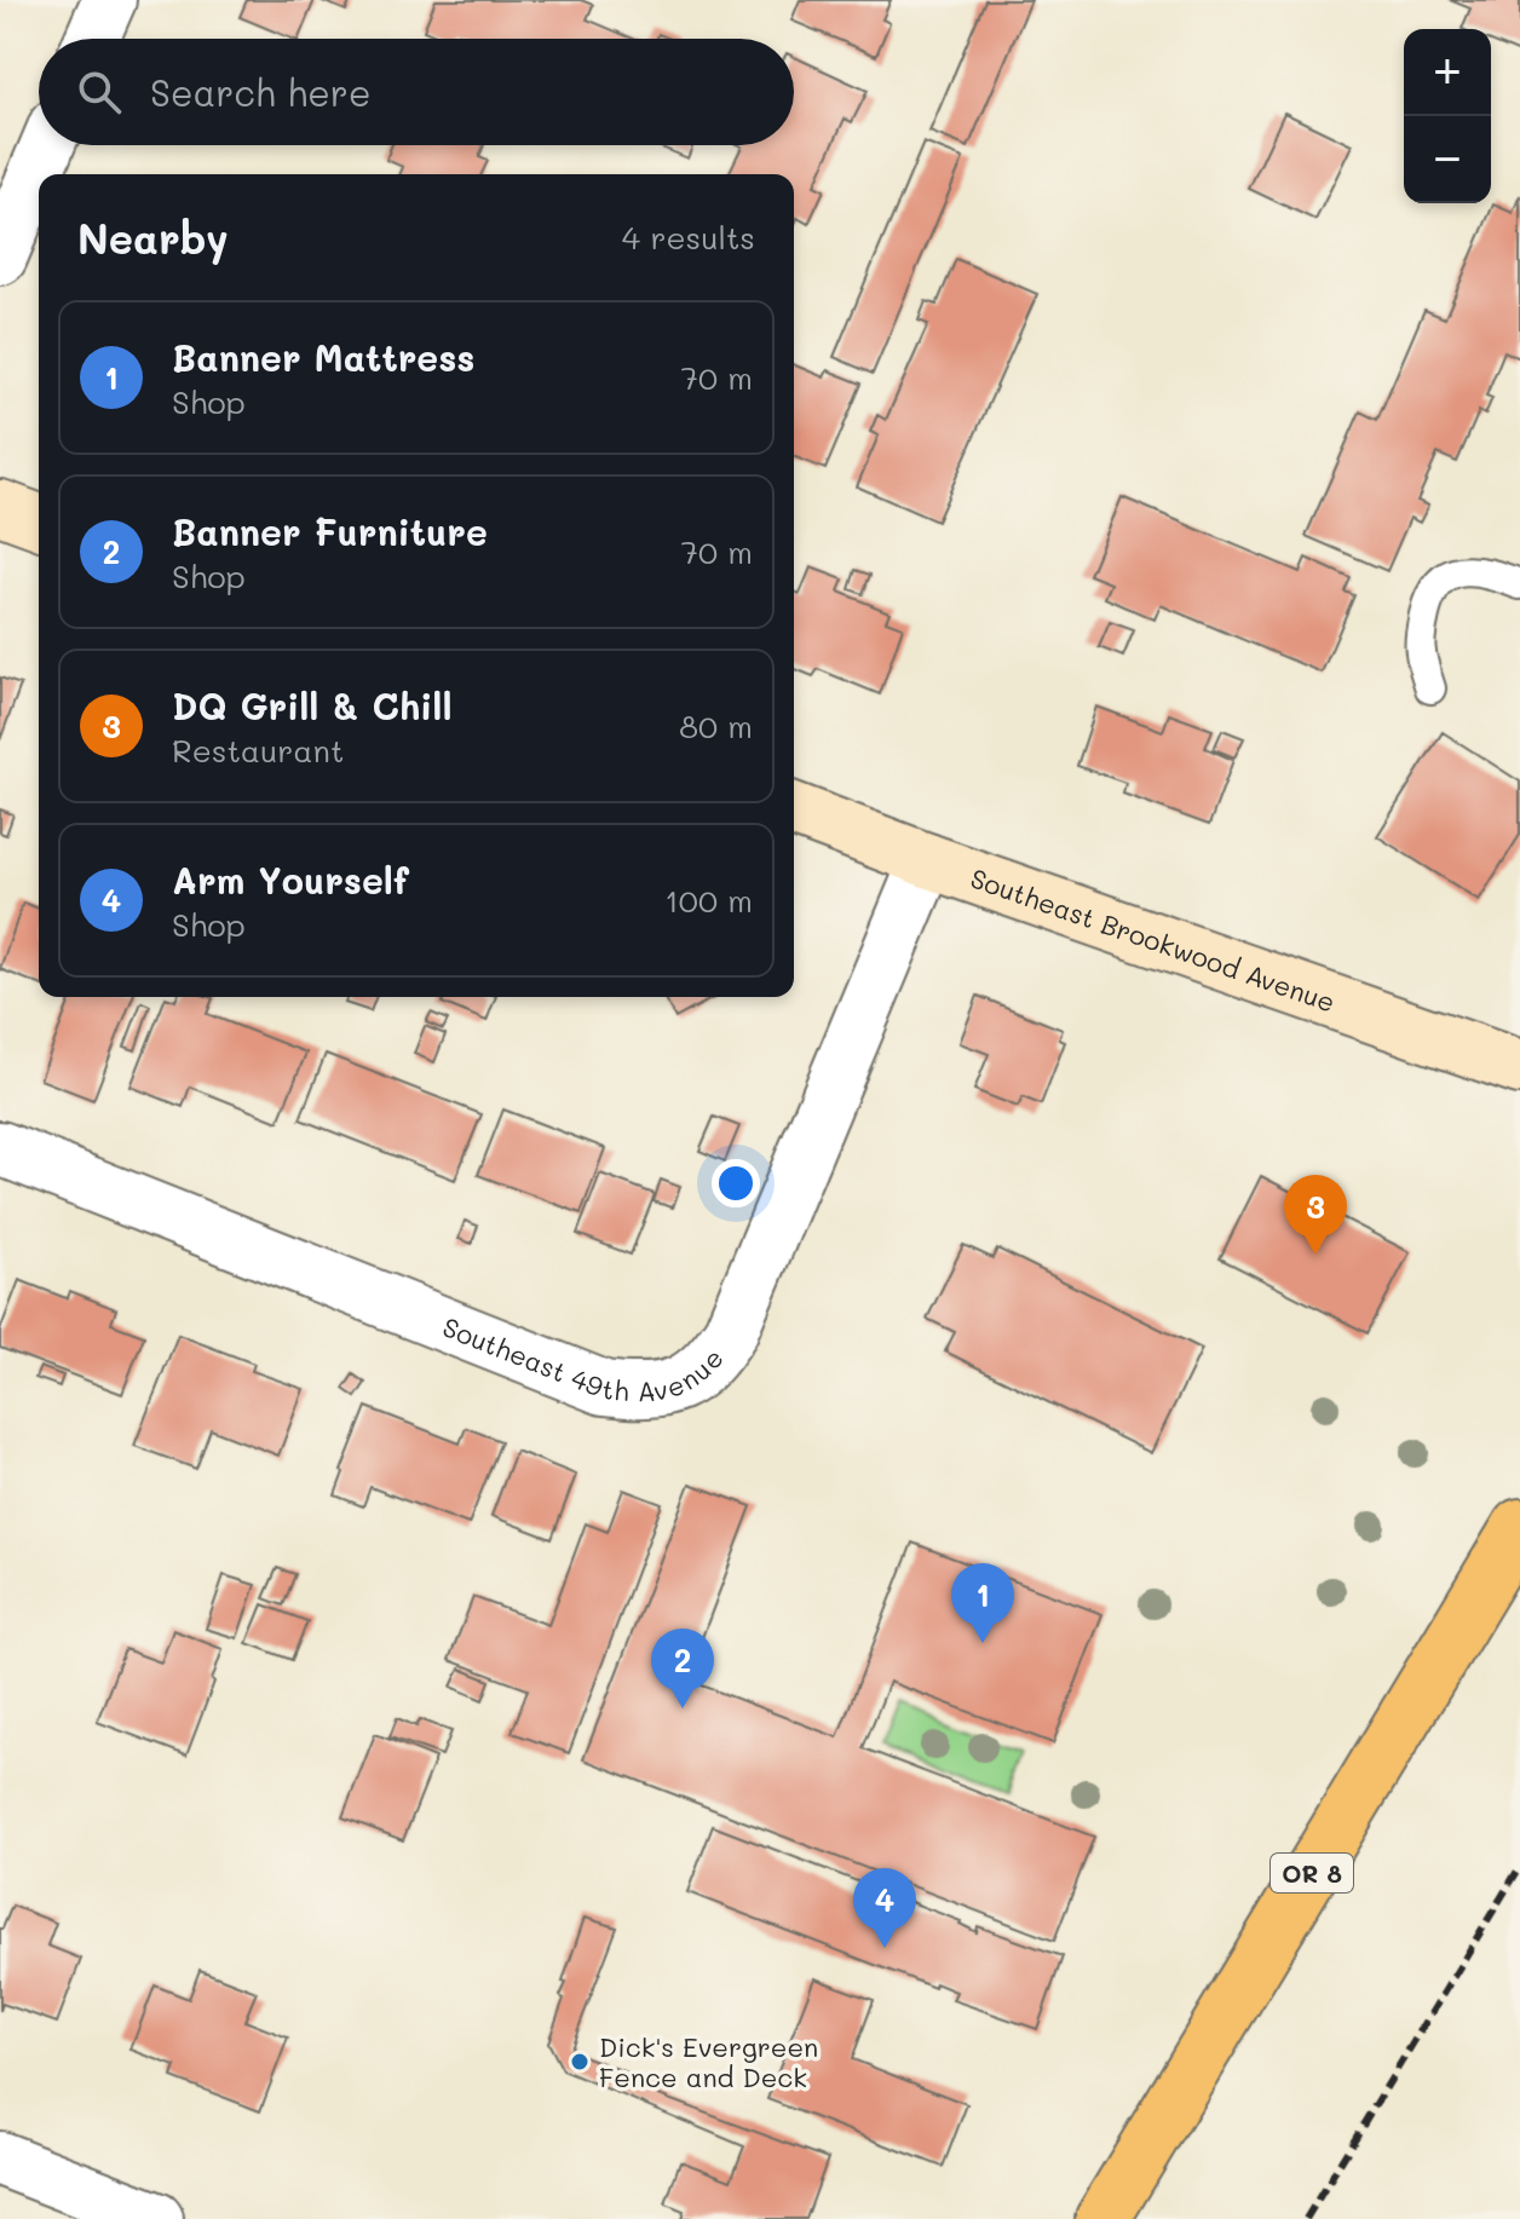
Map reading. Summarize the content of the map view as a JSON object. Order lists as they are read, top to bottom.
{
  "streets": {
    "main road": ["Southeast Brookwood Avenue", "OR 8"],
    "street": ["Southeast 49th Avenue"]
  },
  "crossings": [
    ["Southeast Brookwood Avenue", "Southeast 49th Avenue"]
  ],
  "places": ["Dick's Evergreen Fence and Deck"],
  "page": {
    "map_buttons": ["+", "−"],
    "search": "Search here",
    "heading": ["Nearby", "4 results"],
    "list": [
      {
        "mark": "1",
        "name": "Banner Mattress",
        "note": "Shop",
        "value": "70 m"
      },
      {
        "mark": "2",
        "name": "Banner Furniture",
        "note": "Shop",
        "value": "70 m"
      },
      {
        "mark": "3",
        "name": "DQ Grill & Chill",
        "note": "Restaurant",
        "value": "80 m"
      },
      {
        "mark": "4",
        "name": "Arm Yourself",
        "note": "Shop",
        "value": "100 m"
      }
    ],
    "pins": [
      "3",
      "1",
      "2",
      "4"
    ]
  }
}
